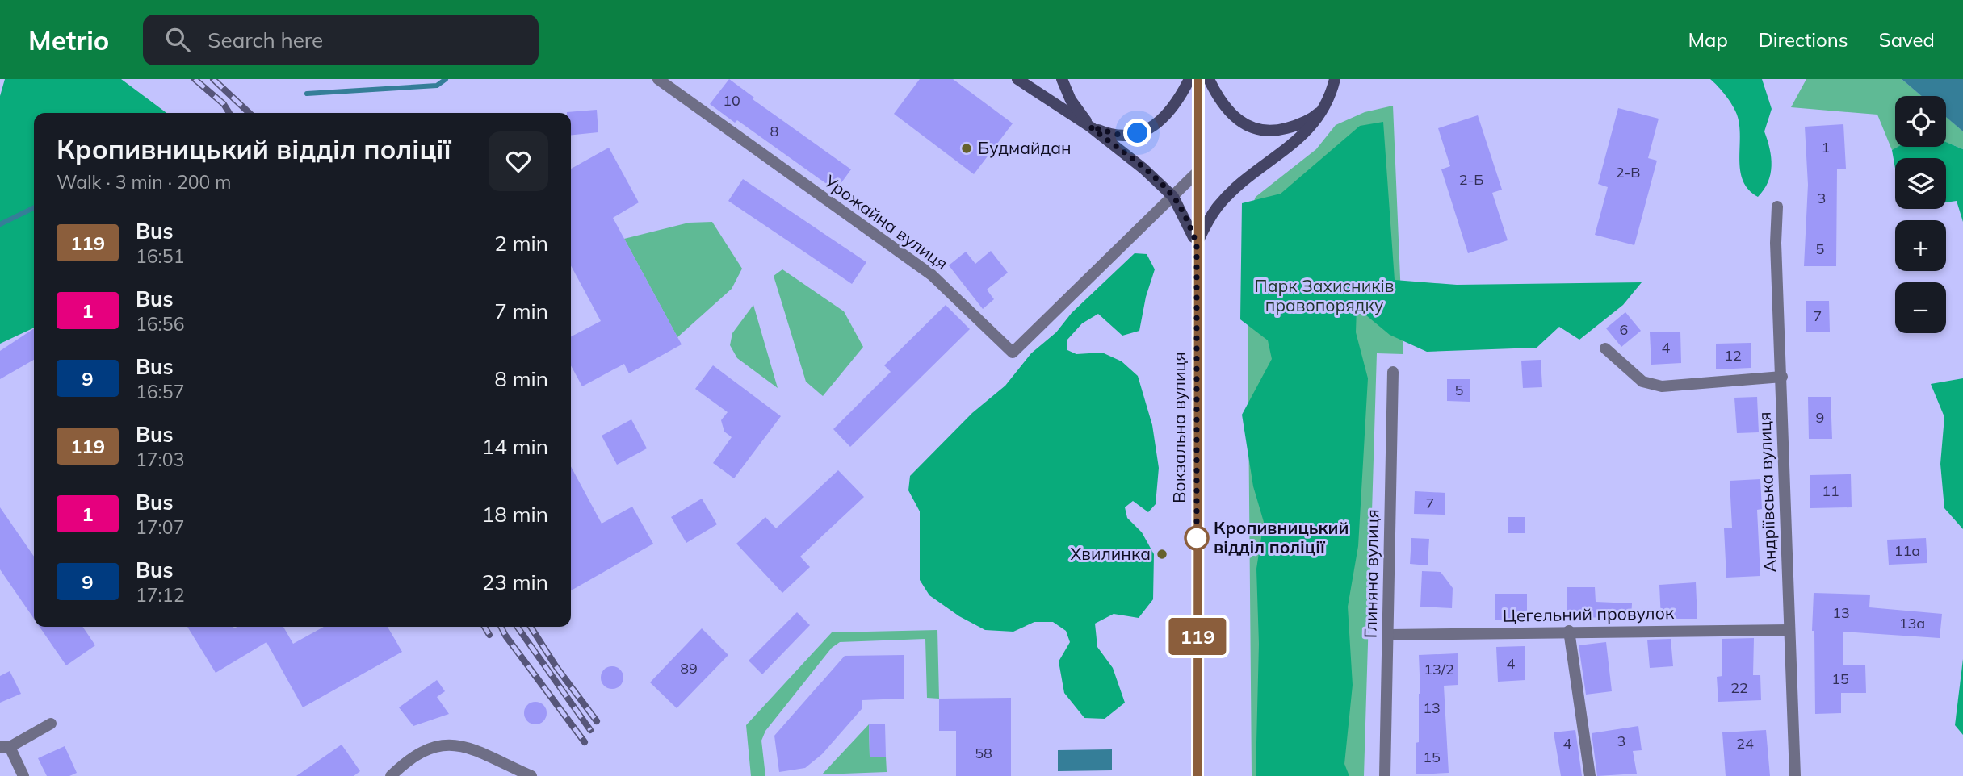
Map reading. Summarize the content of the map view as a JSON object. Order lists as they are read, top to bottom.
{
  "streets": {
    "main road": ["Вокзальна вулиця"],
    "street": [
      "Урожайна вулиця",
      "Андріївська вулиця",
      "Глиняна вулиця",
      "Цегельний провулок"
    ]
  },
  "crossings": [
    ["Урожайна вулиця", "Вокзальна вулиця"],
    ["Андріївська вулиця", "Цегельний провулок"],
    ["Глиняна вулиця", "Цегельний провулок"]
  ],
  "parks": ["Парк Захисників правопорядку"],
  "places": ["Будмайдан", "Кропивницький відділ поліції", "Хвилинка"],
  "lines": ["bus line 119"],
  "house_numbers": [
    "10",
    "8",
    "1",
    "2-В",
    "2-Б",
    "3",
    "5",
    "7",
    "6",
    "4",
    "12",
    "5",
    "9",
    "11",
    "7",
    "11а",
    "13",
    "13а",
    "4",
    "89",
    "13/2",
    "15",
    "22",
    "13",
    "3",
    "4",
    "24",
    "58",
    "15"
  ],
  "page": {
    "header": "Metrio",
    "search": "Search here",
    "nav": ["Map", "Directions", "Saved"],
    "on_map": "119",
    "map_buttons": ["+", "−"],
    "heading": ["Кропивницький відділ поліції", "Walk · 3 min · 200 m"],
    "list": [
      {
        "mark": "119",
        "name": "Bus",
        "note": "16:51",
        "value": "2 min"
      },
      {
        "mark": "1",
        "name": "Bus",
        "note": "16:56",
        "value": "7 min"
      },
      {
        "mark": "9",
        "name": "Bus",
        "note": "16:57",
        "value": "8 min"
      },
      {
        "mark": "119",
        "name": "Bus",
        "note": "17:03",
        "value": "14 min"
      },
      {
        "mark": "1",
        "name": "Bus",
        "note": "17:07",
        "value": "18 min"
      },
      {
        "mark": "9",
        "name": "Bus",
        "note": "17:12",
        "value": "23 min"
      }
    ]
  }
}
